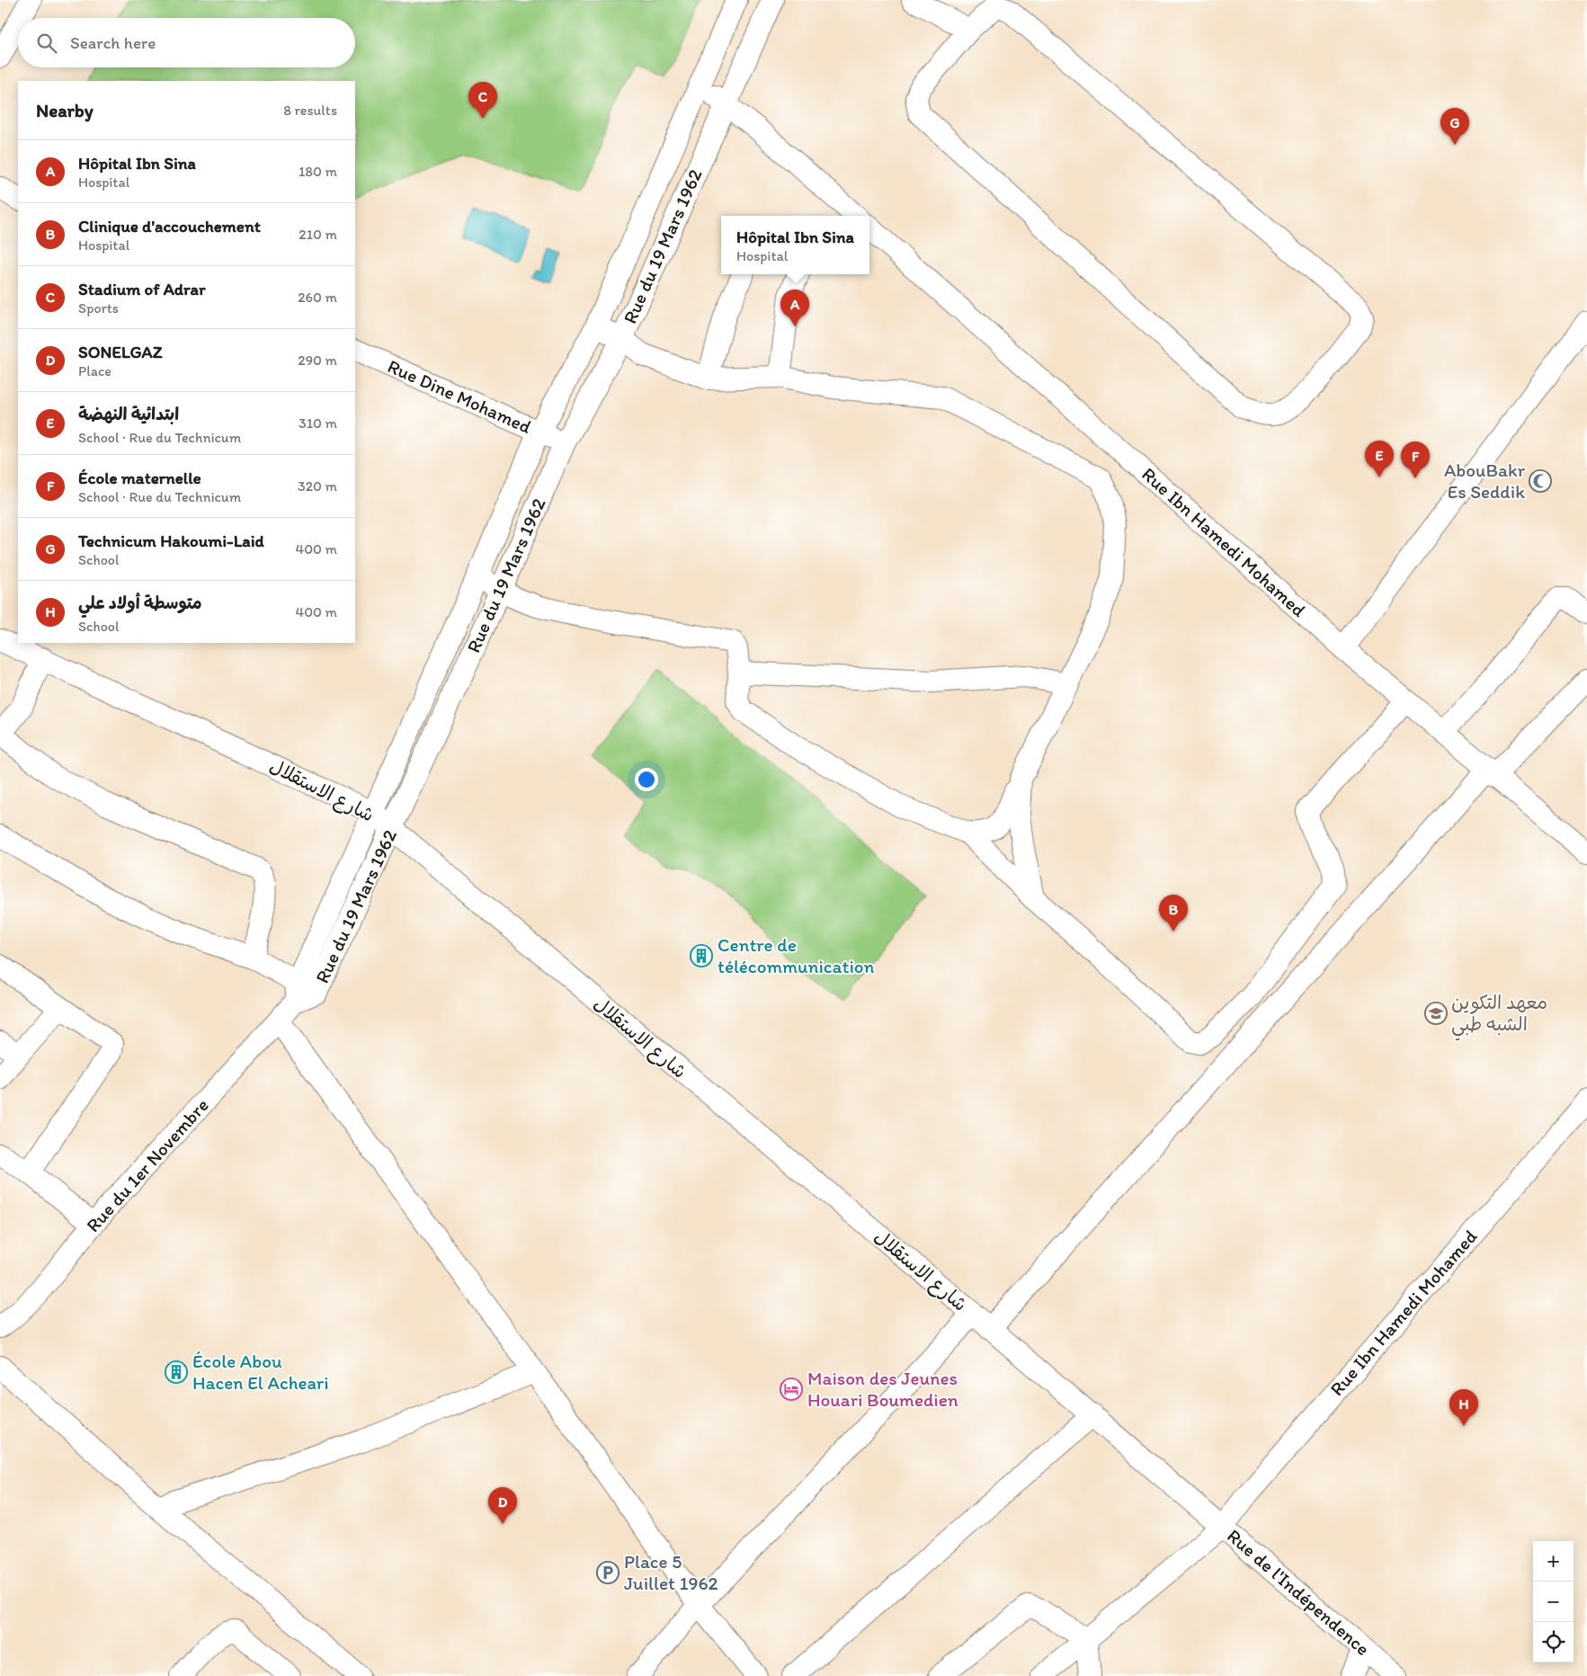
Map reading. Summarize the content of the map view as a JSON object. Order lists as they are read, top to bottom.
{
  "streets": {
    "street": [
      "Rue du 19 Mars 1962",
      "Rue Dine Mohamed",
      "Rue Ibn Hamedi Mohamed",
      "شارع الاستقلال",
      "Rue du 1er Novembre",
      "Rue de l'Indépendence"
    ]
  },
  "crossings": [
    ["Rue du 19 Mars 1962", "Rue Dine Mohamed"],
    ["Rue du 19 Mars 1962", "شارع الاستقلال"],
    ["Rue du 19 Mars 1962", "Rue du 1er Novembre"],
    ["Rue Ibn Hamedi Mohamed", "شارع الاستقلال"],
    ["Rue Ibn Hamedi Mohamed", "Rue de l'Indépendence"],
    ["شارع الاستقلال", "Rue de l'Indépendence"]
  ],
  "places": {
    "mosque": ["AbouBakr Es Seddik"],
    "building": ["Centre de télécommunication", "École Abou Hacen El Acheari"],
    "school or university": ["معهد التكوين الشبه طبي"],
    "hotel": ["Maison des Jeunes Houari Boumedien"],
    "parking": ["Place 5 Juillet 1962"]
  },
  "page": {
    "search": "Search here",
    "heading": ["Nearby", "8 results"],
    "pins": [
      "C",
      "G",
      "A",
      "E",
      "F",
      "B",
      "H",
      "D"
    ],
    "list": [
      {
        "mark": "A",
        "name": "Hôpital Ibn Sina",
        "note": "Hospital",
        "value": "180 m"
      },
      {
        "mark": "B",
        "name": "Clinique d'accouchement",
        "note": "Hospital",
        "value": "210 m"
      },
      {
        "mark": "C",
        "name": "Stadium of Adrar",
        "note": "Sports",
        "value": "260 m"
      },
      {
        "mark": "D",
        "name": "SONELGAZ",
        "note": "Place",
        "value": "290 m"
      },
      {
        "mark": "E",
        "name": "ابتدائية النهضة",
        "note": "School · Rue du Technicum",
        "value": "310 m"
      },
      {
        "mark": "F",
        "name": "École maternelle",
        "note": "School · Rue du Technicum",
        "value": "320 m"
      },
      {
        "mark": "G",
        "name": "Technicum Hakoumi-Laid",
        "note": "School",
        "value": "400 m"
      },
      {
        "mark": "H",
        "name": "متوسطة أولاد علي",
        "note": "School",
        "value": "400 m"
      }
    ],
    "popup": ["Hôpital Ibn Sina", "Hospital"],
    "map_buttons": ["+", "−"]
  }
}
